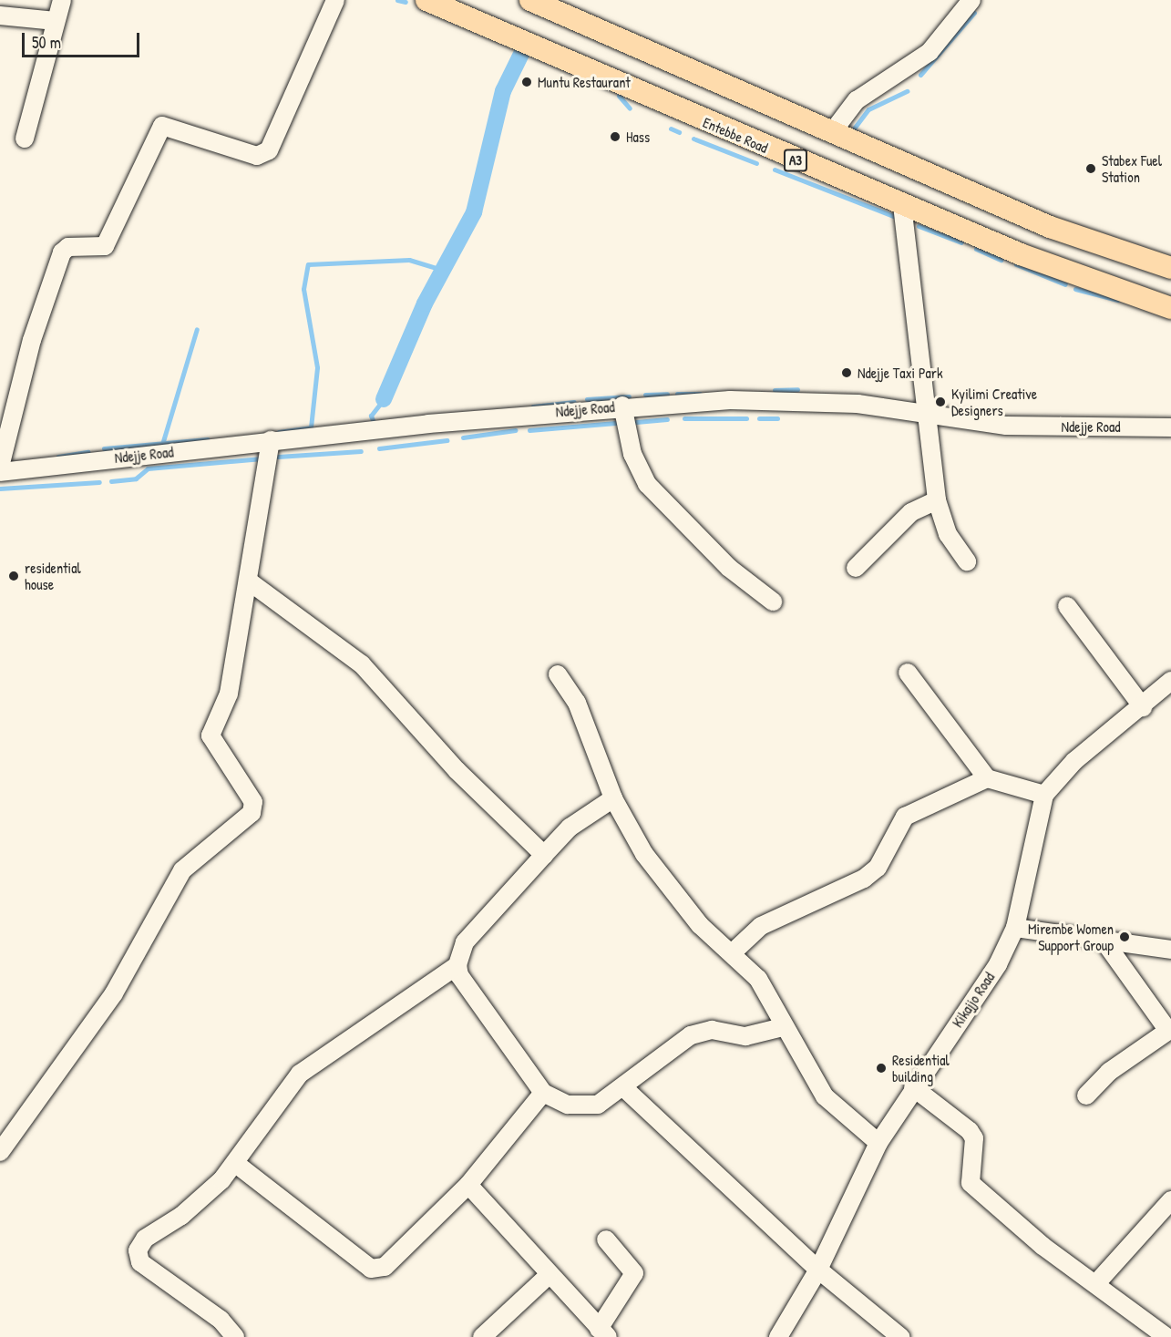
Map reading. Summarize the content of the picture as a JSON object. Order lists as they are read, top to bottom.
{
  "streets": {
    "main road": ["Entebbe Road", "A3"],
    "street": ["Ndejje Road", "Kikajjo Road"]
  },
  "places": [
    "Muntu Restaurant",
    "Hass",
    "Stabex Fuel Station",
    "Ndejje Taxi Park",
    "Kyilimi Creative Designers",
    "residential house",
    "Mirembe Women Support Group",
    "Residential building"
  ],
  "scale_bar": "50 m"
}
